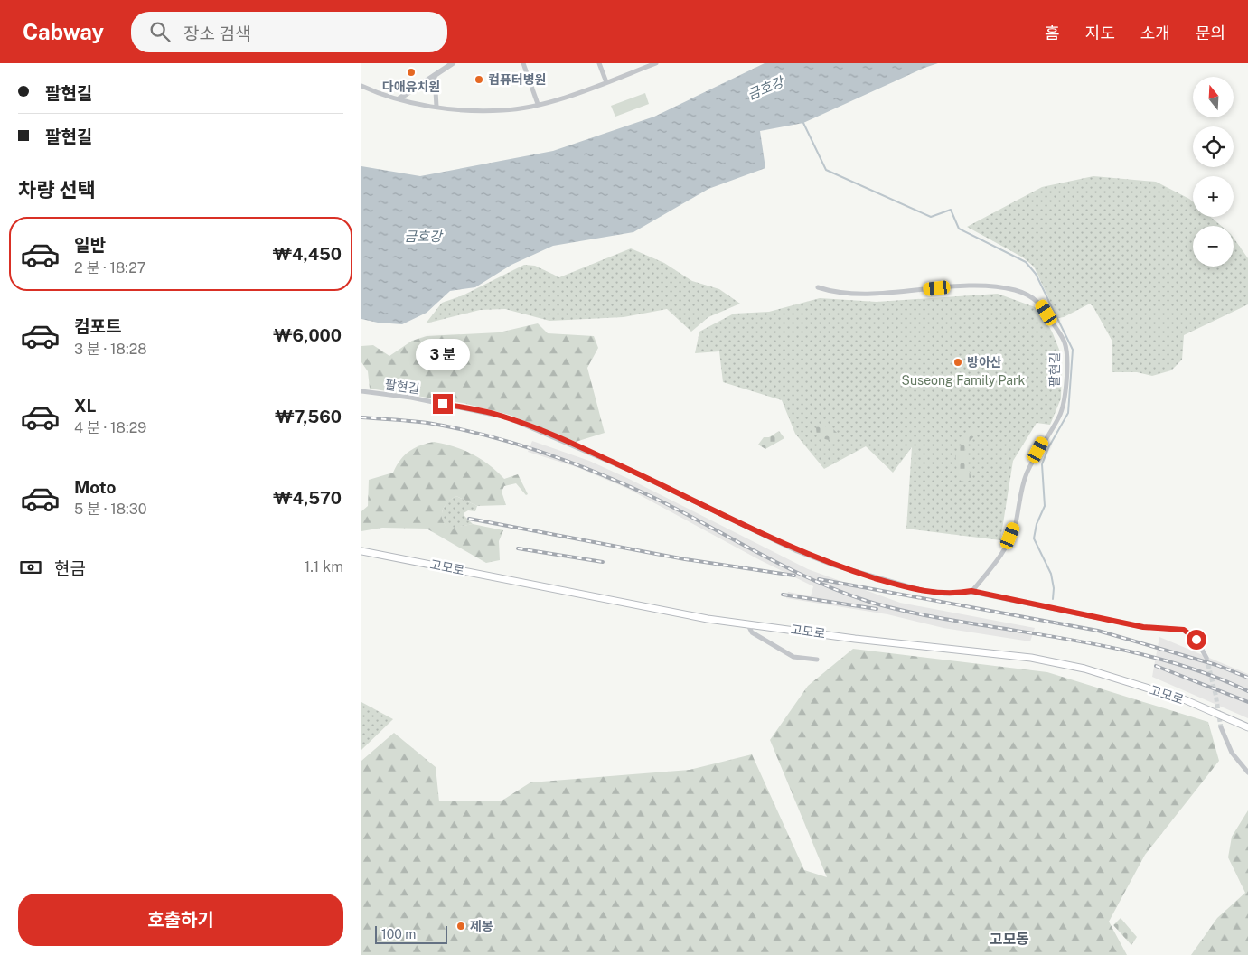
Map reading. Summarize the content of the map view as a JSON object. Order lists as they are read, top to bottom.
{
  "streets": {
    "main road": ["고모로"],
    "street": ["팔현길"]
  },
  "districts": ["고모동"],
  "water": ["금호강"],
  "parks": ["Suseong Family Park"],
  "places": [
    "다애유치원",
    "컴퓨터병원",
    "방아산",
    "제봉"
  ],
  "scale_bar": "100 m",
  "north": "top",
  "page": {
    "header": "Cabway",
    "search": "장소 검색",
    "nav": [
      "홈",
      "지도",
      "소개",
      "문의"
    ],
    "banner": ["팔현길", "팔현길"],
    "map_buttons": ["+", "−"],
    "heading": "차량 선택",
    "list": [
      {
        "name": "일반",
        "note": "2 분 · 18:27",
        "value": "₩4,450"
      },
      {
        "name": "컴포트",
        "note": "3 분 · 18:28",
        "value": "₩6,000"
      },
      {
        "name": "XL",
        "note": "4 분 · 18:29",
        "value": "₩7,560"
      },
      {
        "name": "Moto",
        "note": "5 분 · 18:30",
        "value": "₩4,570"
      }
    ],
    "bubble": "3 분",
    "pay": ["현금", "1.1 km"],
    "buttons": "호출하기",
    "scale": "100 m"
  }
}
